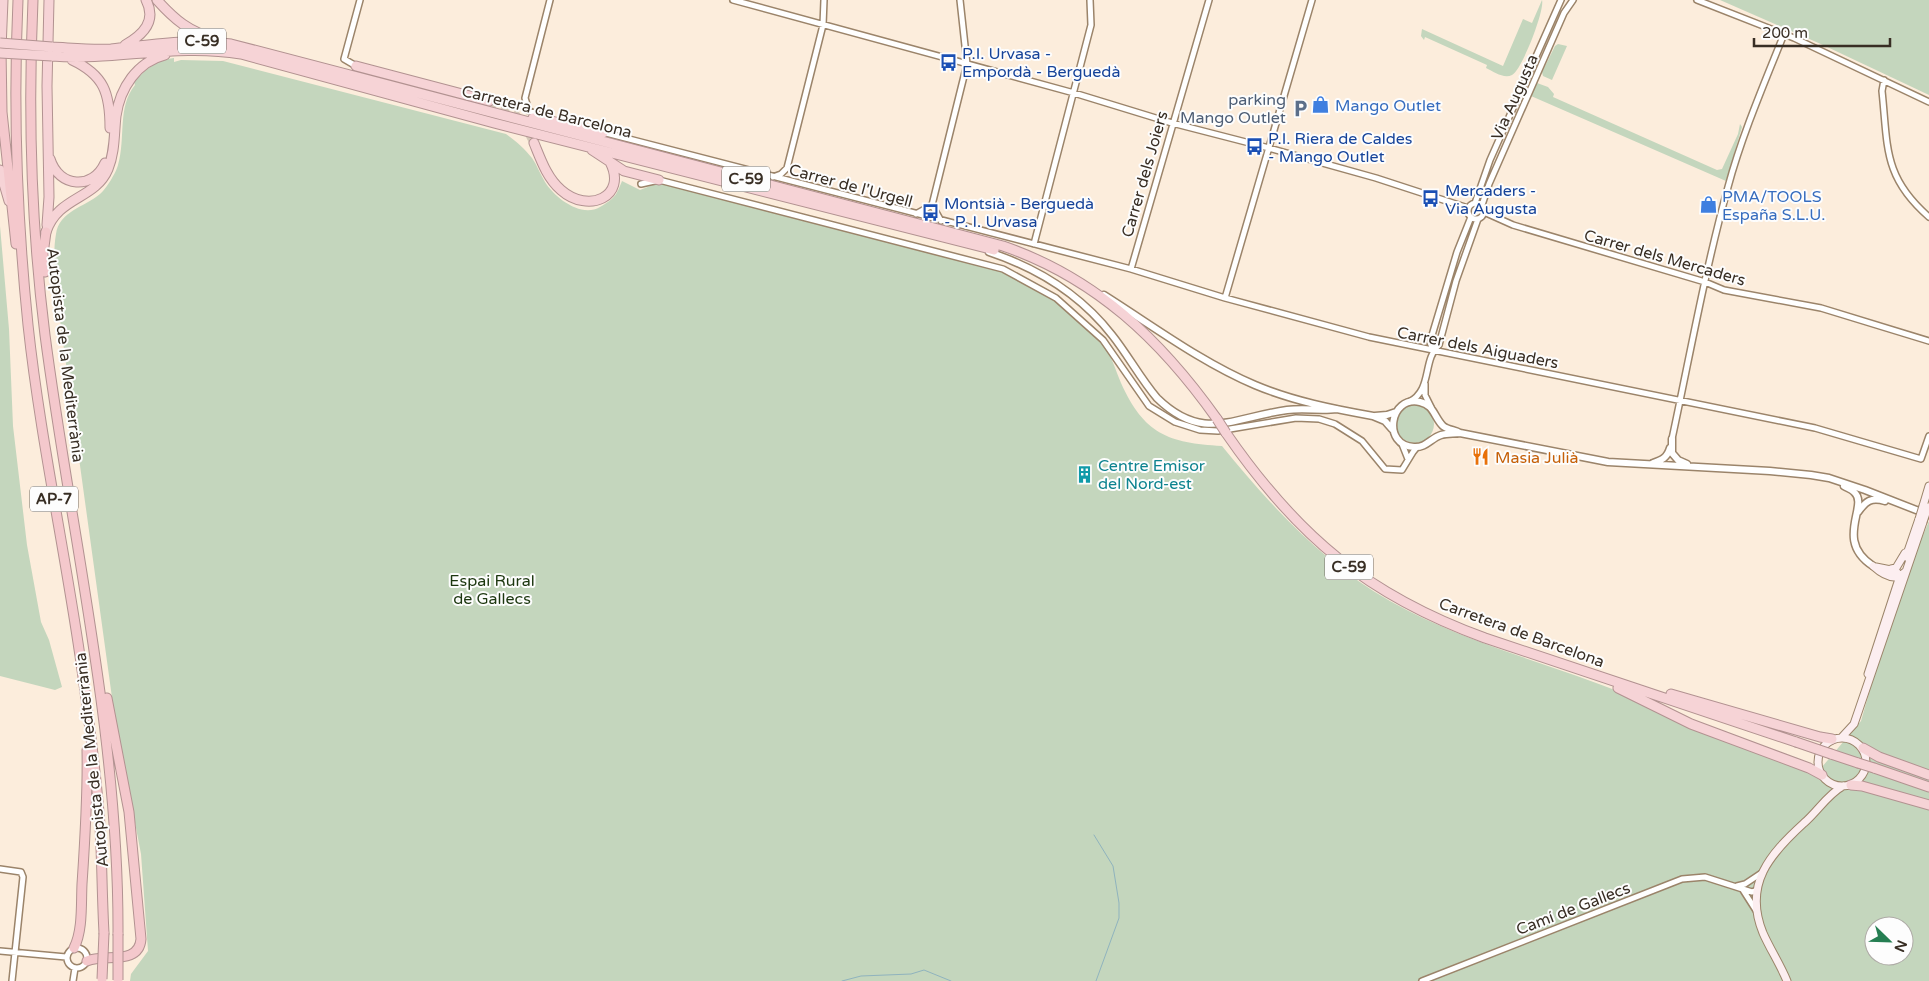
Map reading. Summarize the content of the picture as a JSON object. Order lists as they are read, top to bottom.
{
  "streets": {
    "highway": [
      "C-59",
      "Carretera de Barcelona",
      "Autopista de la Mediterrània",
      "AP-7"
    ],
    "street": [
      "Via Augusta",
      "Carrer dels Joiers",
      "Carrer de l'Urgell",
      "Carrer dels Mercaders",
      "Carrer dels Aiguaders",
      "Camí de Gallecs"
    ]
  },
  "crossings": [
    ["Via Augusta", "Carrer dels Mercaders"],
    ["Carrer dels Joiers", "Carrer dels Aiguaders"],
    ["Carrer de l'Urgell", "Carrer dels Aiguaders"]
  ],
  "parks": ["Espai Rural de Gallecs"],
  "places": {
    "bus stop": [
      "P.I. Urvasa - Empordà - Berguedà",
      "P.I. Riera de Caldes - Mango Outlet",
      "Mercaders - Via Augusta",
      "Montsià - Berguedà - P. I. Urvasa"
    ],
    "shop": ["Mango Outlet", "PMA/TOOLS España S.L.U."],
    "parking": ["parking Mango Outlet"],
    "restaurant": ["Masia Julià"],
    "building": ["Centre Emisor del Nord-est"]
  },
  "scale_bar": "200 m",
  "north": "bottom right"
}
